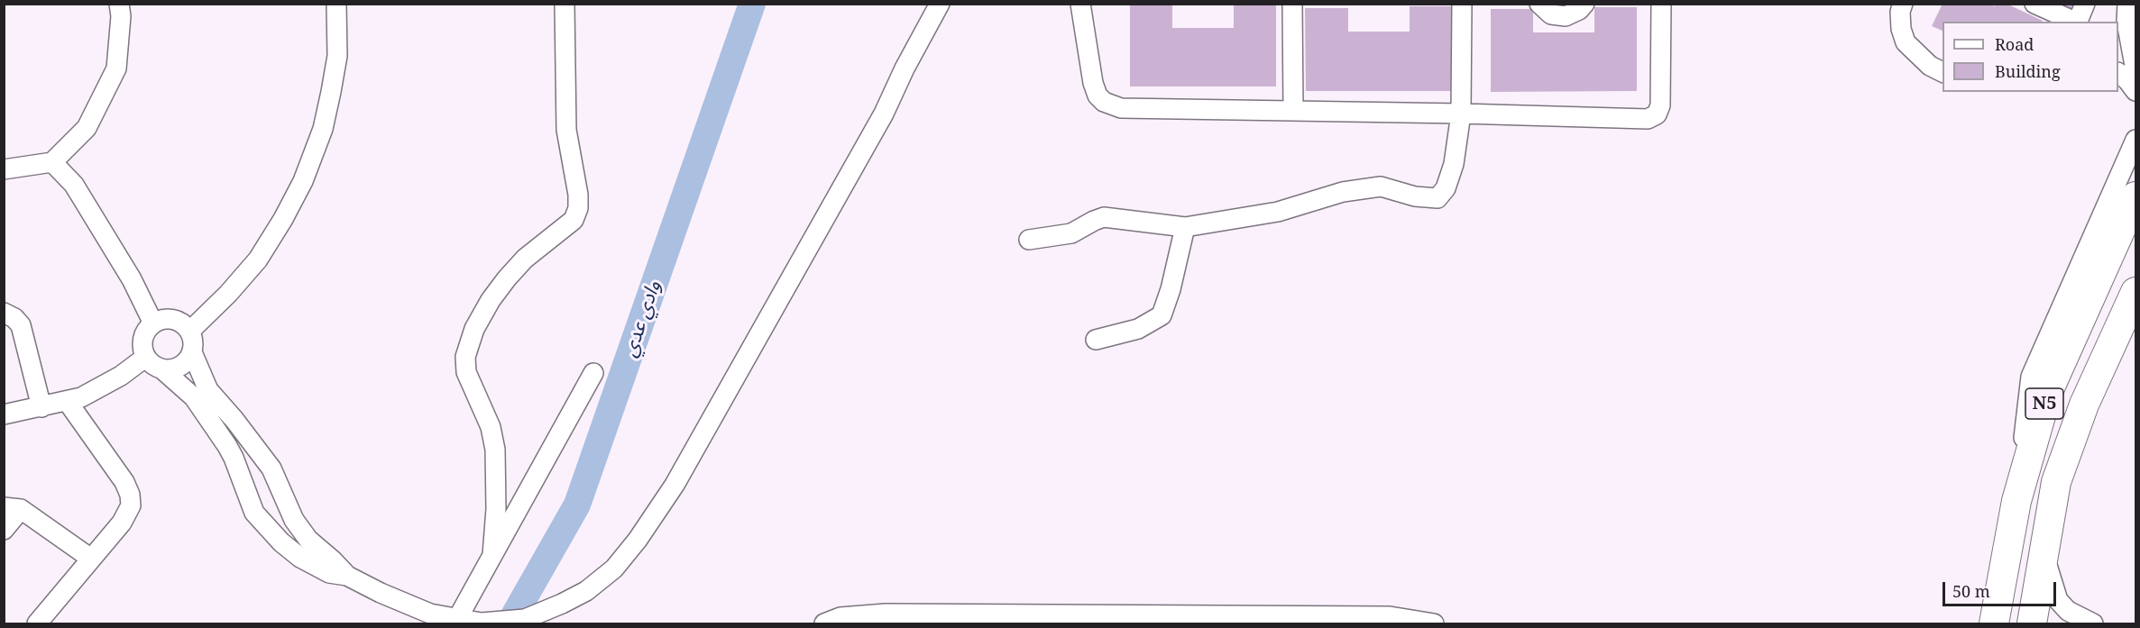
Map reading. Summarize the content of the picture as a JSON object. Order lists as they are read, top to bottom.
{
  "streets": {
    "highway": ["N5"]
  },
  "water": ["وادي عدي"],
  "legend": ["Road", "Building"],
  "scale_bar": "50 m"
}
